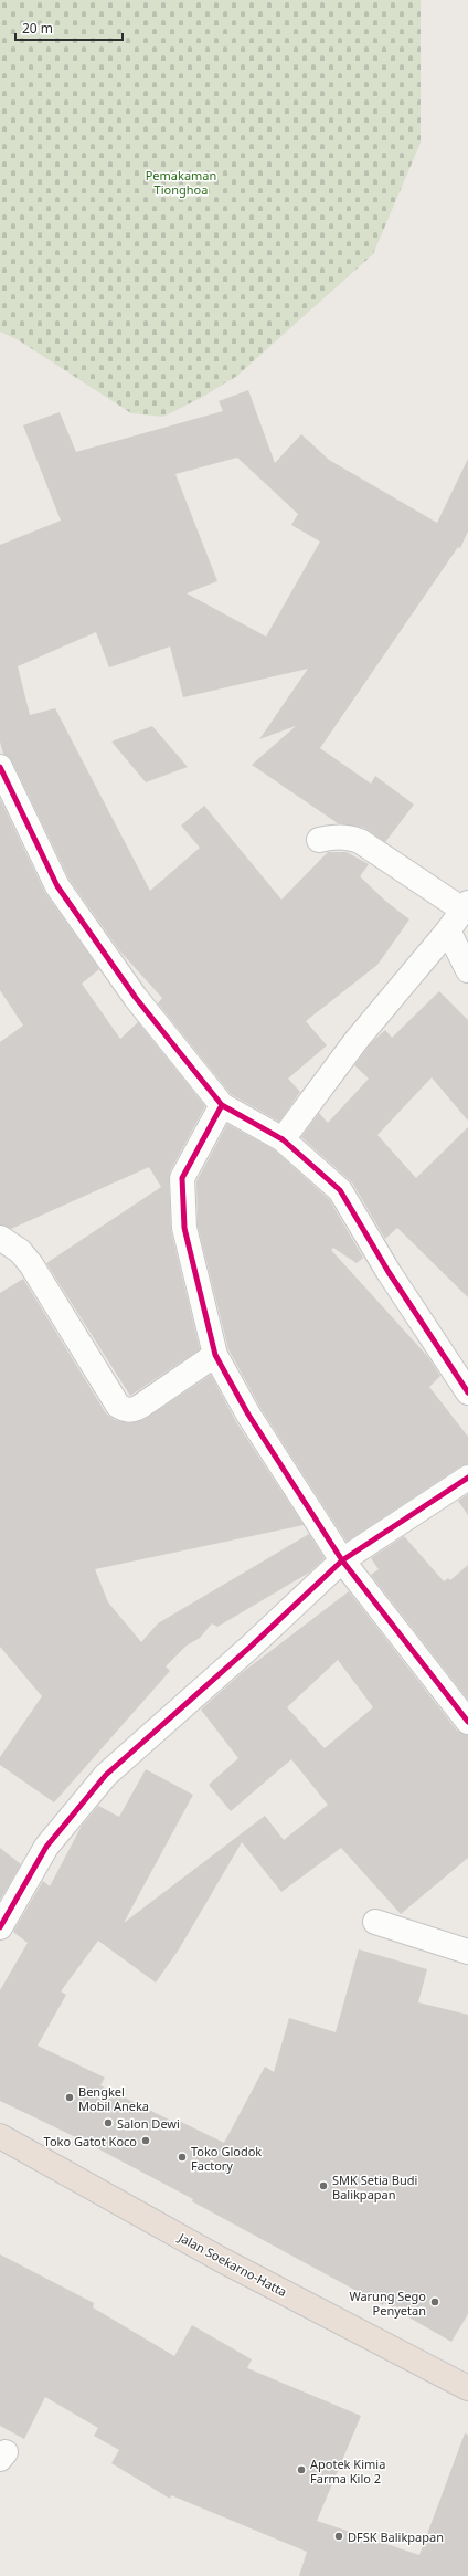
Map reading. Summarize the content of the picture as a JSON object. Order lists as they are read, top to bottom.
{
  "streets": {
    "highway": ["Jalan Soekarno-Hatta"]
  },
  "parks": ["Pemakaman Tionghoa"],
  "places": [
    "Bengkel Mobil Aneka",
    "Salon Dewi",
    "Toko Gatot Koco",
    "Toko Glodok Factory",
    "SMK Setia Budi Balikpapan",
    "Warung Sego Penyetan",
    "Apotek Kimia Farma Kilo 2",
    "DFSK Balikpapan"
  ],
  "scale_bar": "20 m"
}
